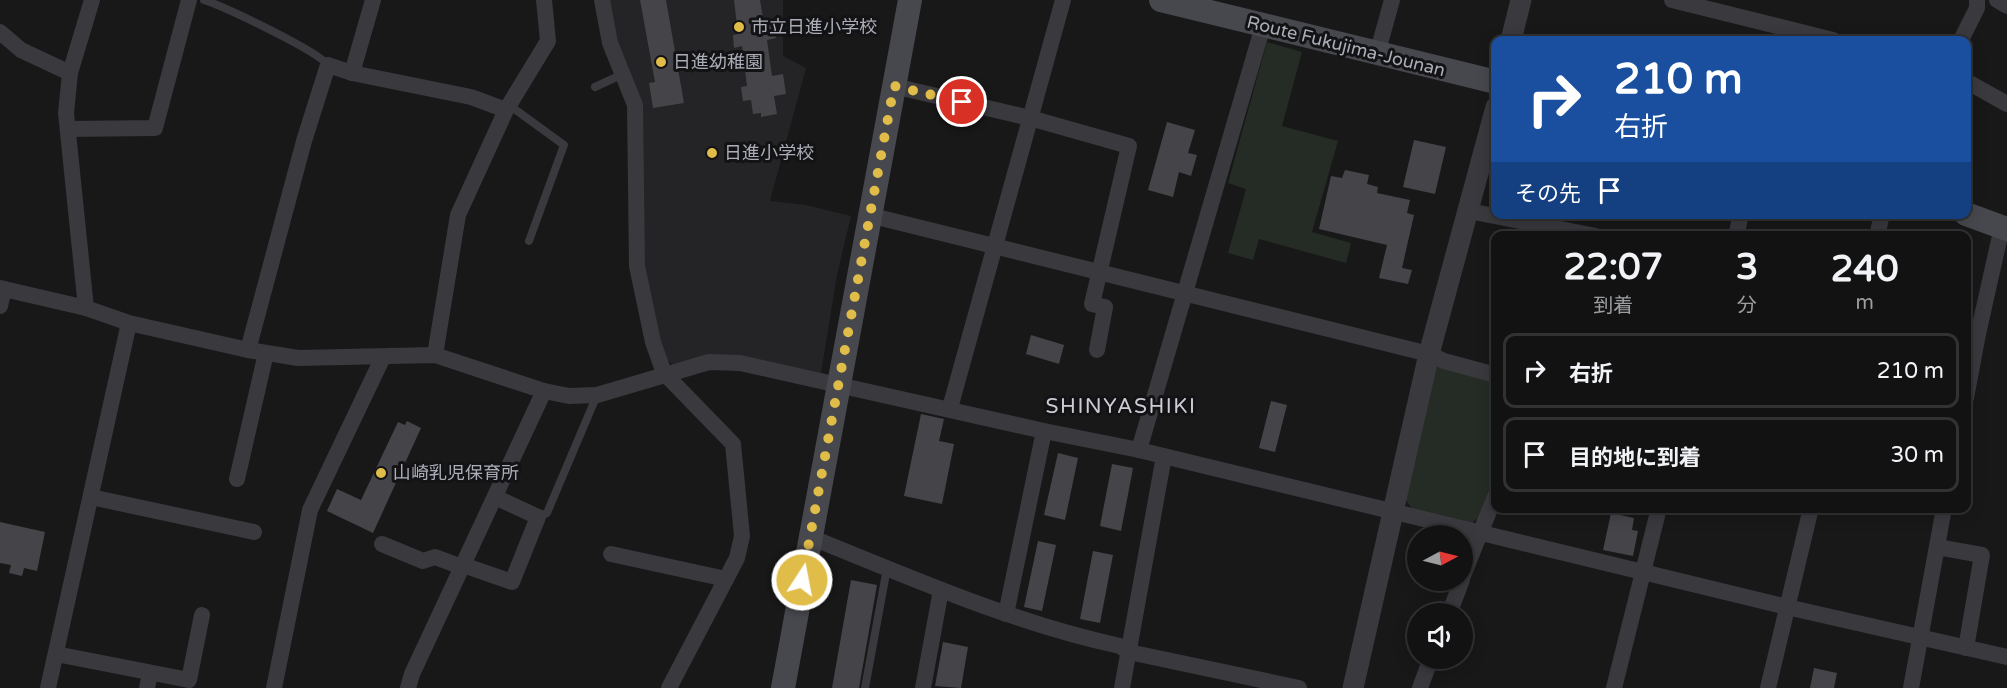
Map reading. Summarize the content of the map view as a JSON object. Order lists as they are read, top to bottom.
{
  "streets": {
    "main road": ["Route Fukujima-Jounan"]
  },
  "districts": ["SHINYASHIKI"],
  "places": [
    "市立日進小学校",
    "日進幼稚園",
    "日進小学校",
    "山崎乳児保育所"
  ],
  "north": "right",
  "page": {
    "turn": ["210 m", "右折"],
    "then": "その先",
    "eta": [
      "22:07",
      "到着",
      "3",
      "分",
      "240",
      "m"
    ],
    "list": [
      {
        "name": "右折",
        "value": "210 m"
      },
      {
        "name": "目的地に到着",
        "value": "30 m"
      }
    ]
  }
}
